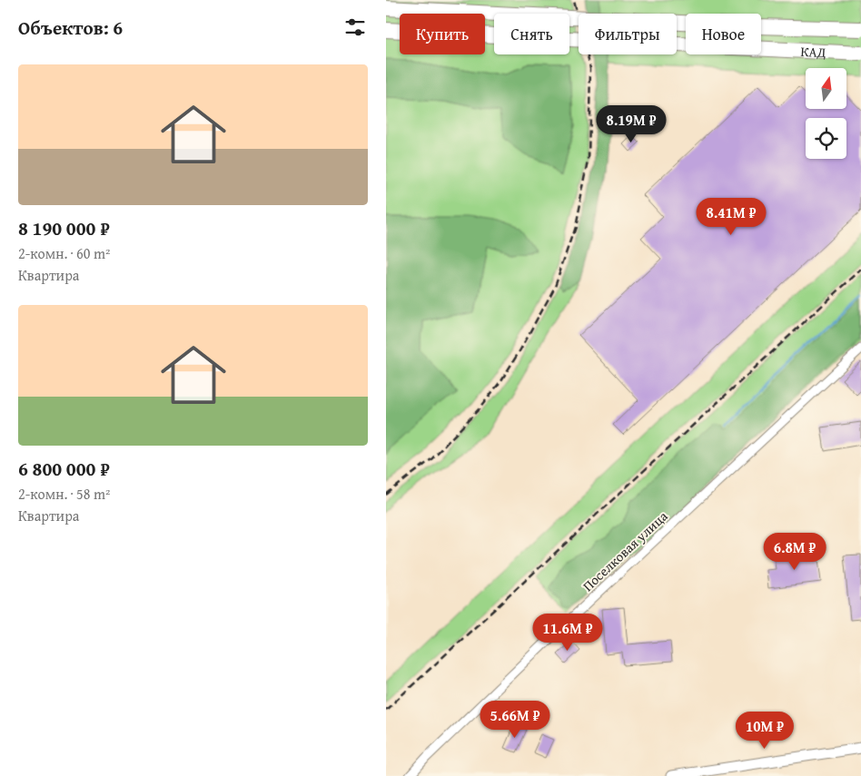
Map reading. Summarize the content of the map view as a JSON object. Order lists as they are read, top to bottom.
{
  "streets": {
    "highway": ["КАД"],
    "street": ["Поселковая улица"]
  },
  "north": "top",
  "page": {
    "heading": "Объектов: 6",
    "chip": [
      "Купить",
      "Снять",
      "Фильтры",
      "Новое"
    ],
    "list": [
      {
        "name": "8 190 000 ₽",
        "note": "2-комн. · 60 m² · Квартира"
      },
      {
        "name": "6 800 000 ₽",
        "note": "2-комн. · 58 m² · Квартира"
      }
    ],
    "price": [
      "8.19M ₽",
      "8.41M ₽",
      "6.8M ₽",
      "11.6M ₽",
      "5.66M ₽",
      "10M ₽"
    ]
  }
}
